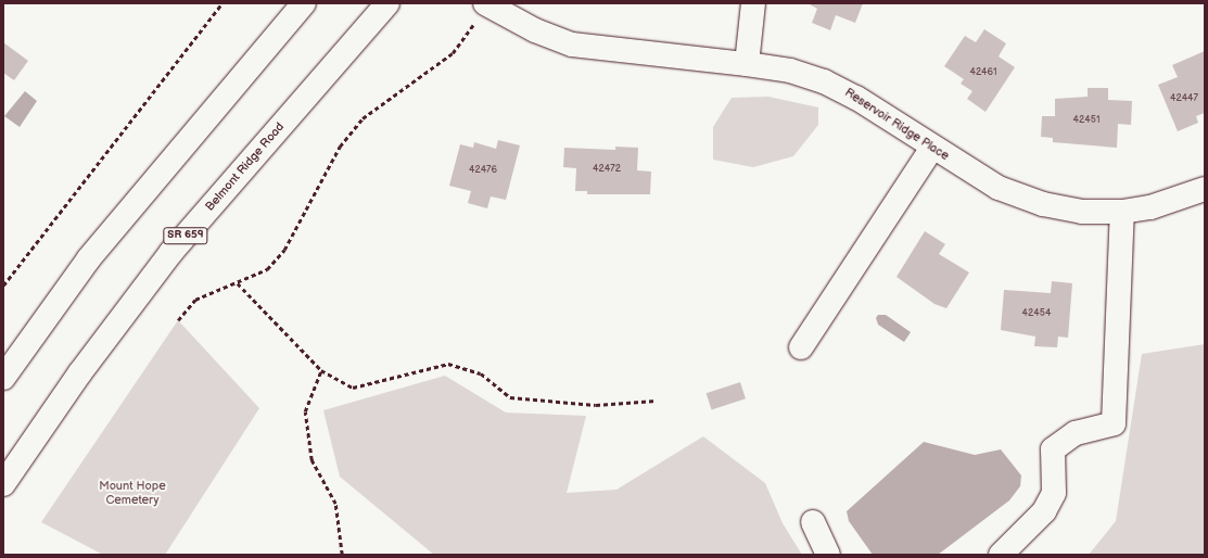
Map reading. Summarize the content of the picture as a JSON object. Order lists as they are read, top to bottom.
{
  "streets": {
    "main road": ["Reservoir Ridge Place", "Belmont Ridge Road", "SR 659"]
  },
  "parks": ["Mount Hope Cemetery"],
  "house_numbers": [
    "42461",
    "42447",
    "42451",
    "42472",
    "42476",
    "42454"
  ]
}
